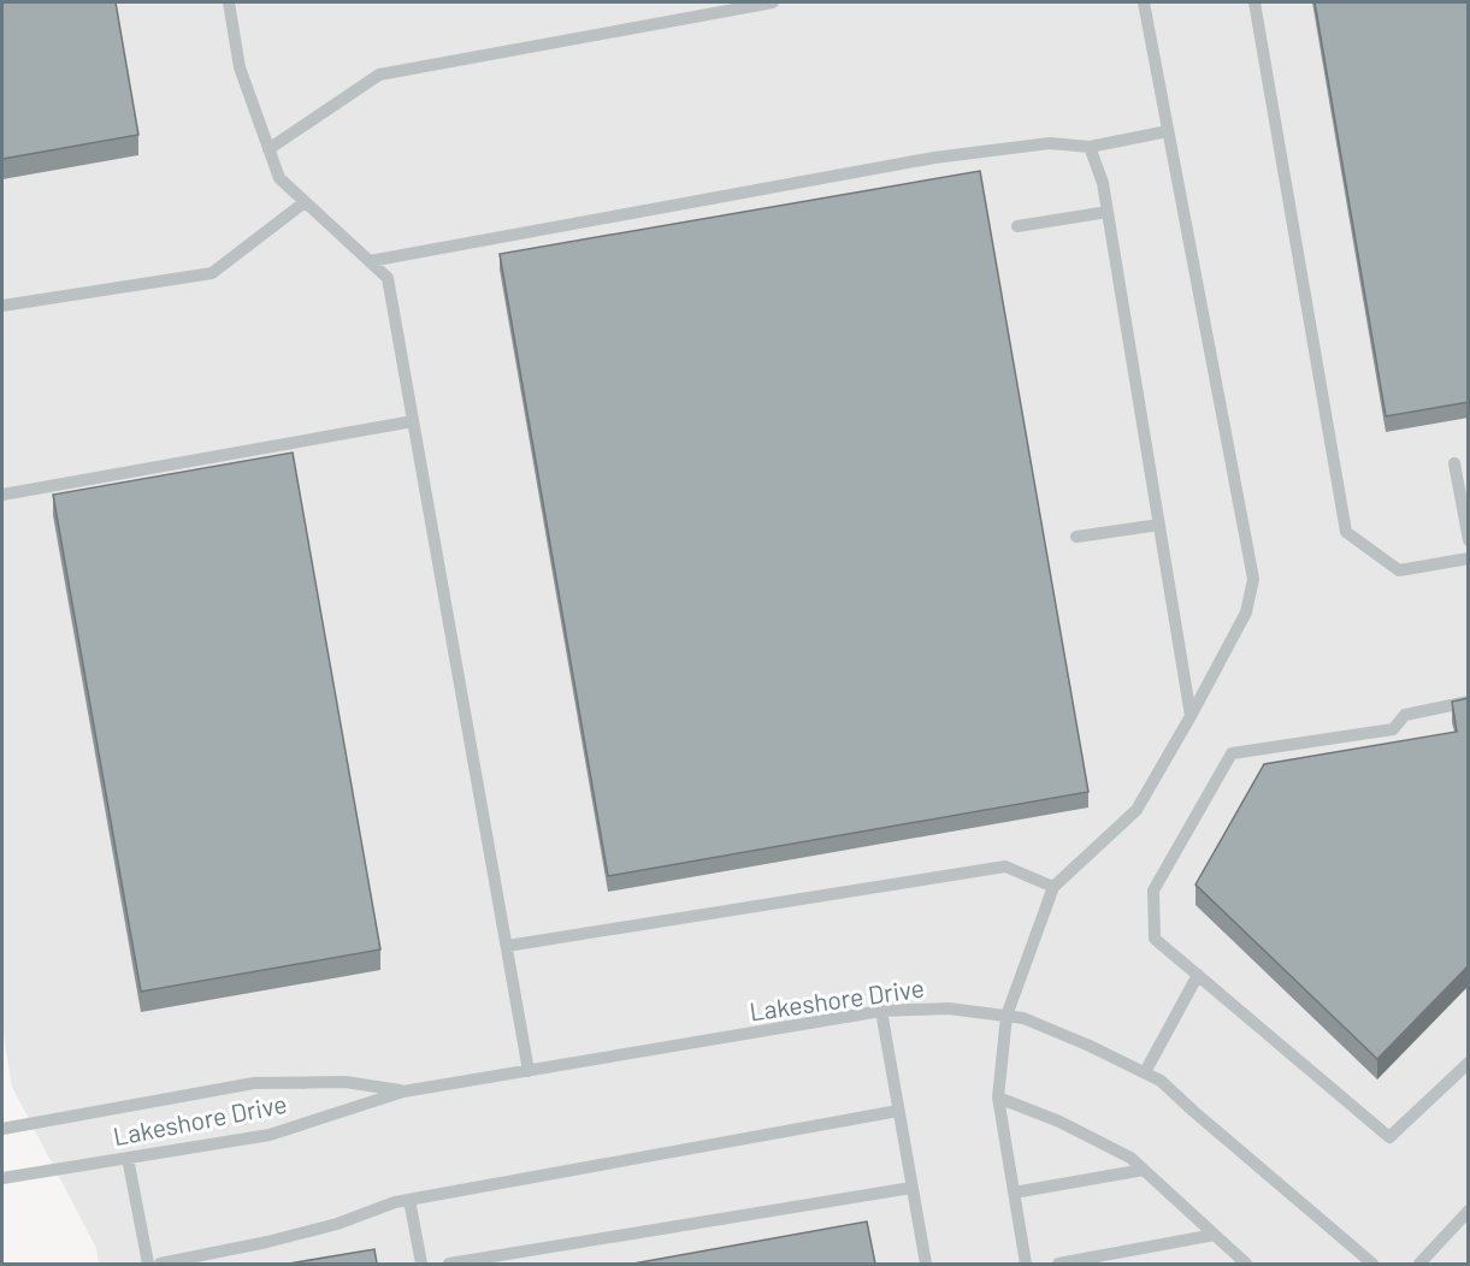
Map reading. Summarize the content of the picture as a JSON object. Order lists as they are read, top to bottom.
{
  "streets": {
    "street": ["Lakeshore Drive"]
  }
}
